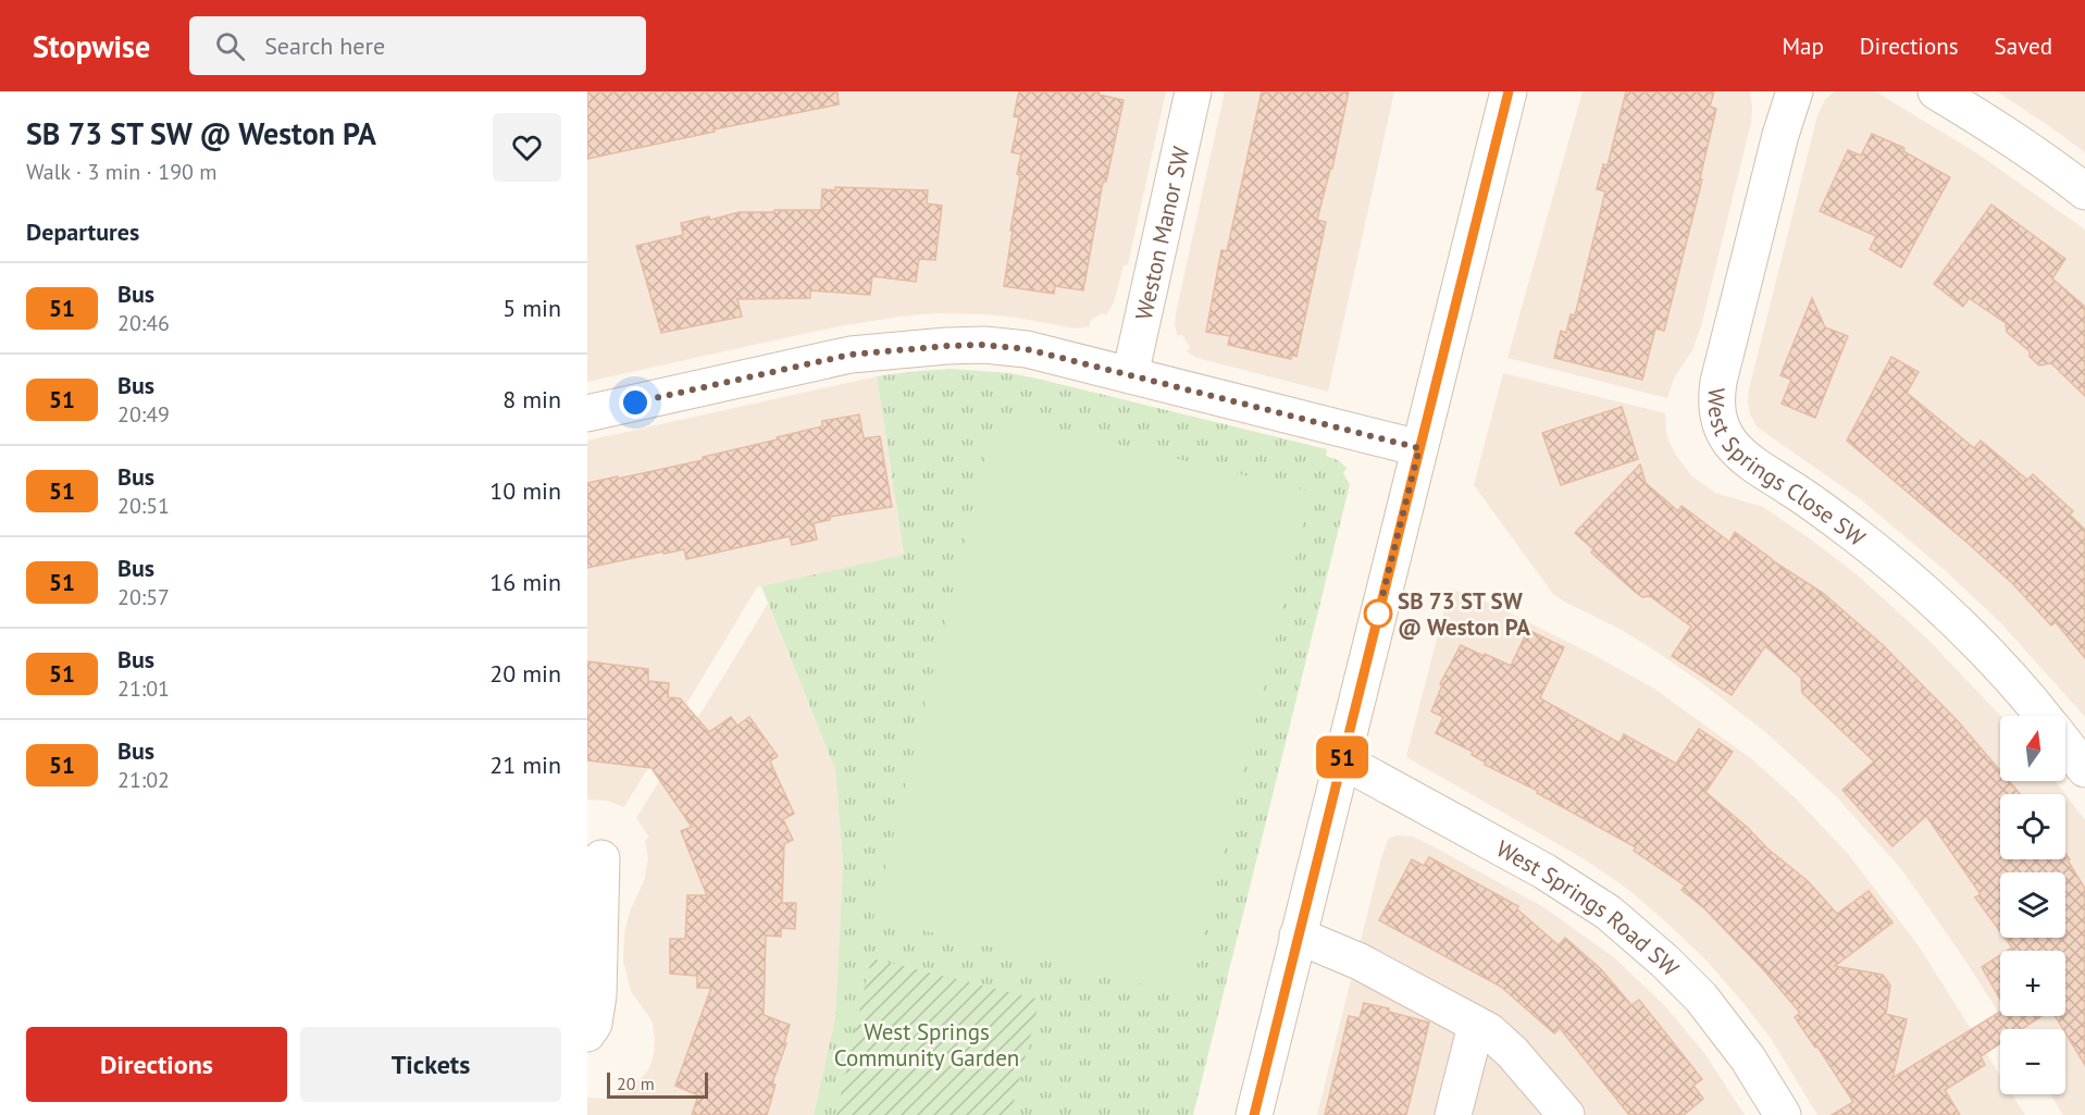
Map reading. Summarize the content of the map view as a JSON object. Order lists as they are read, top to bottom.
{
  "streets": {
    "street": ["Weston Manor SW", "West Springs Close SW", "West Springs Road SW"]
  },
  "parks": ["West Springs Community Garden"],
  "places": ["SB 73 ST SW @ Weston PA"],
  "lines": ["bus line 51"],
  "scale_bar": "20 m",
  "north": "top",
  "page": {
    "header": "Stopwise",
    "search": "Search here",
    "nav": ["Map", "Directions", "Saved"],
    "heading": [
      ["SB 73 ST SW @ Weston PA", "Walk · 3 min · 190 m"],
      "Departures"
    ],
    "on_map": "51",
    "list": [
      {
        "mark": "51",
        "name": "Bus",
        "note": "20:46",
        "value": "5 min"
      },
      {
        "mark": "51",
        "name": "Bus",
        "note": "20:49",
        "value": "8 min"
      },
      {
        "mark": "51",
        "name": "Bus",
        "note": "20:51",
        "value": "10 min"
      },
      {
        "mark": "51",
        "name": "Bus",
        "note": "20:57",
        "value": "16 min"
      },
      {
        "mark": "51",
        "name": "Bus",
        "note": "21:01",
        "value": "20 min"
      },
      {
        "mark": "51",
        "name": "Bus",
        "note": "21:02",
        "value": "21 min"
      }
    ],
    "map_buttons": ["+", "−"],
    "buttons": ["Directions", "Tickets"],
    "scale": "20 m"
  }
}
